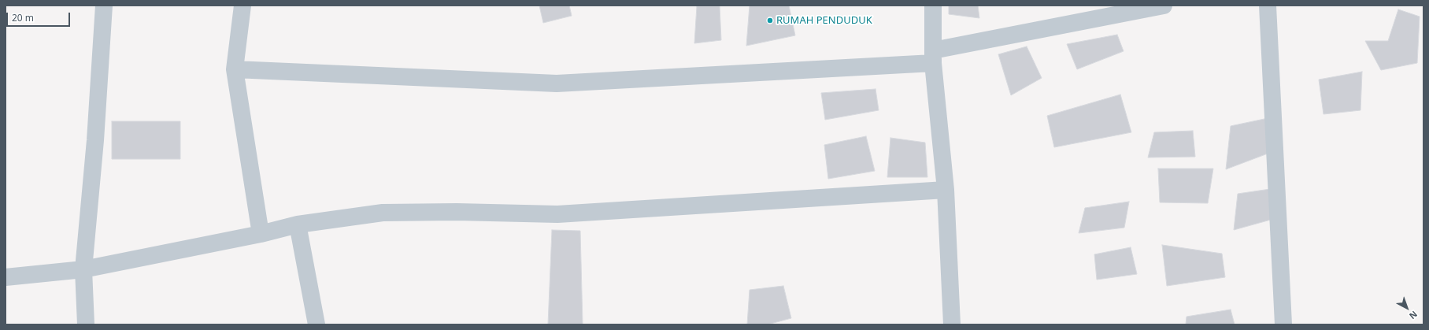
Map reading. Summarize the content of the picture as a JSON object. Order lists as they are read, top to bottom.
{
  "places": ["RUMAH PENDUDUK"],
  "scale_bar": "20 m",
  "north": "bottom right"
}
